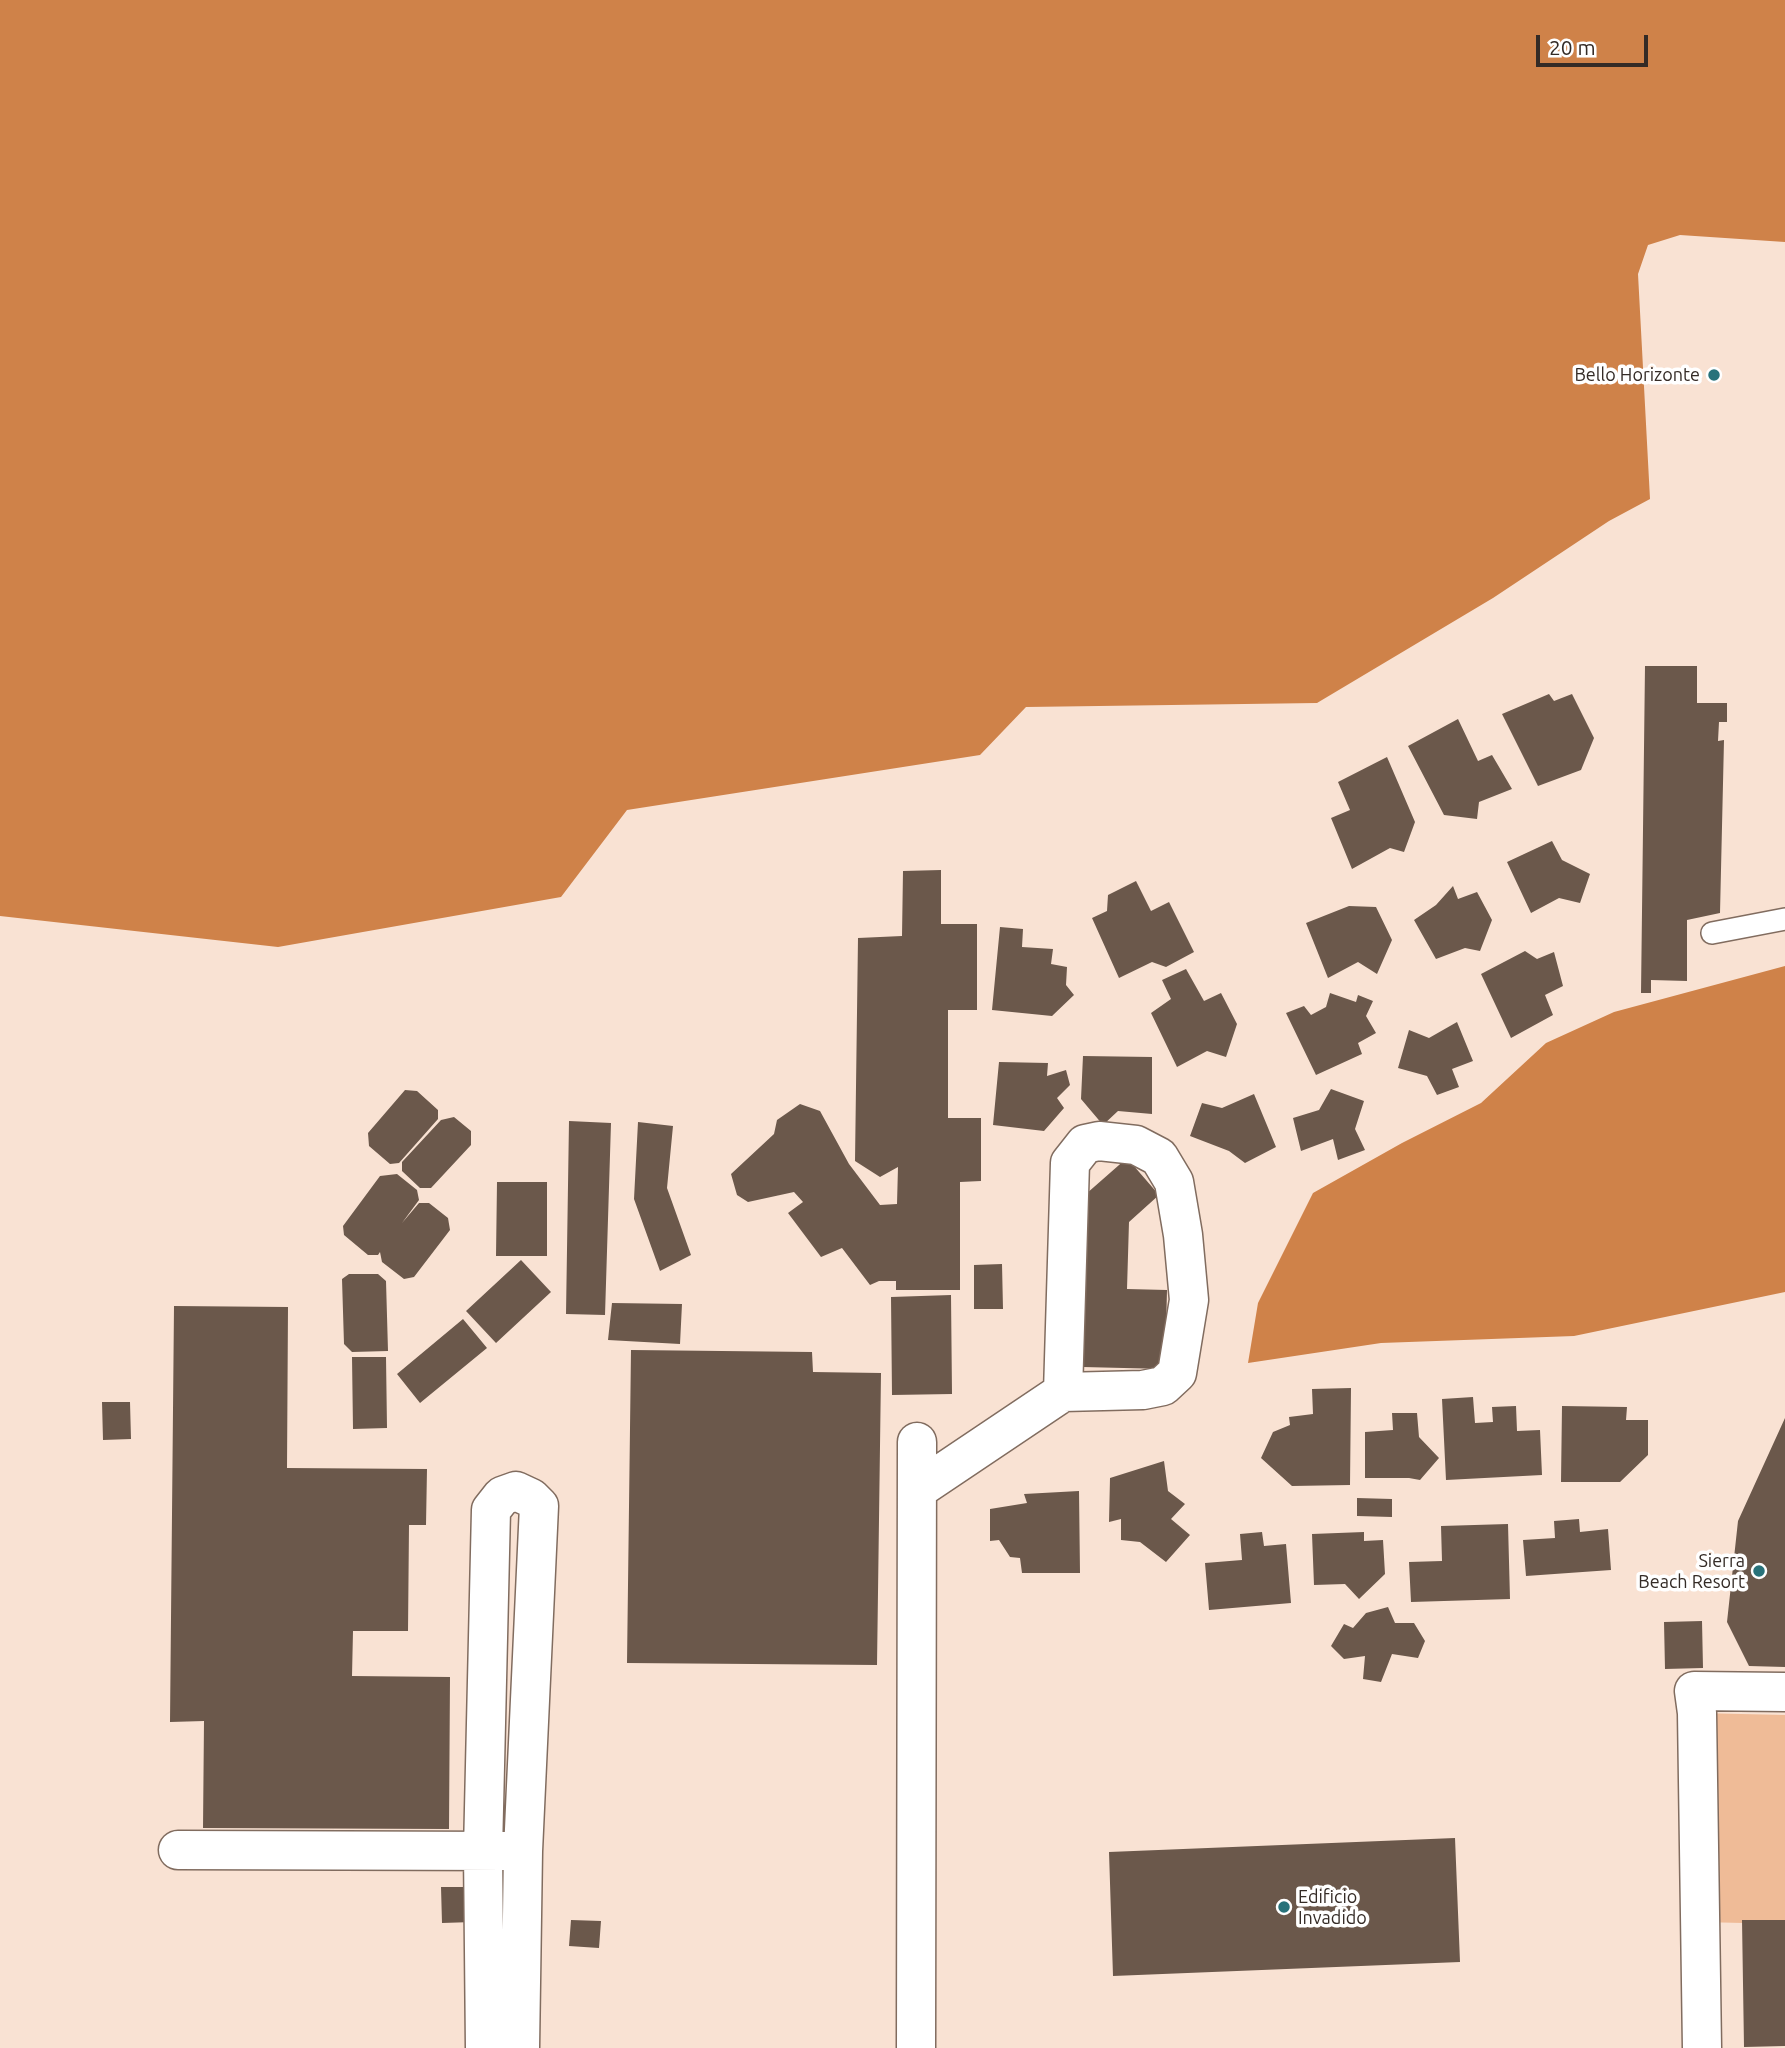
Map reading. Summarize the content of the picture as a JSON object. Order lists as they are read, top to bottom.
{
  "places": ["Bello Horizonte", "Sierra Beach Resort", "Edificio Invadido"],
  "scale_bar": "20 m"
}
